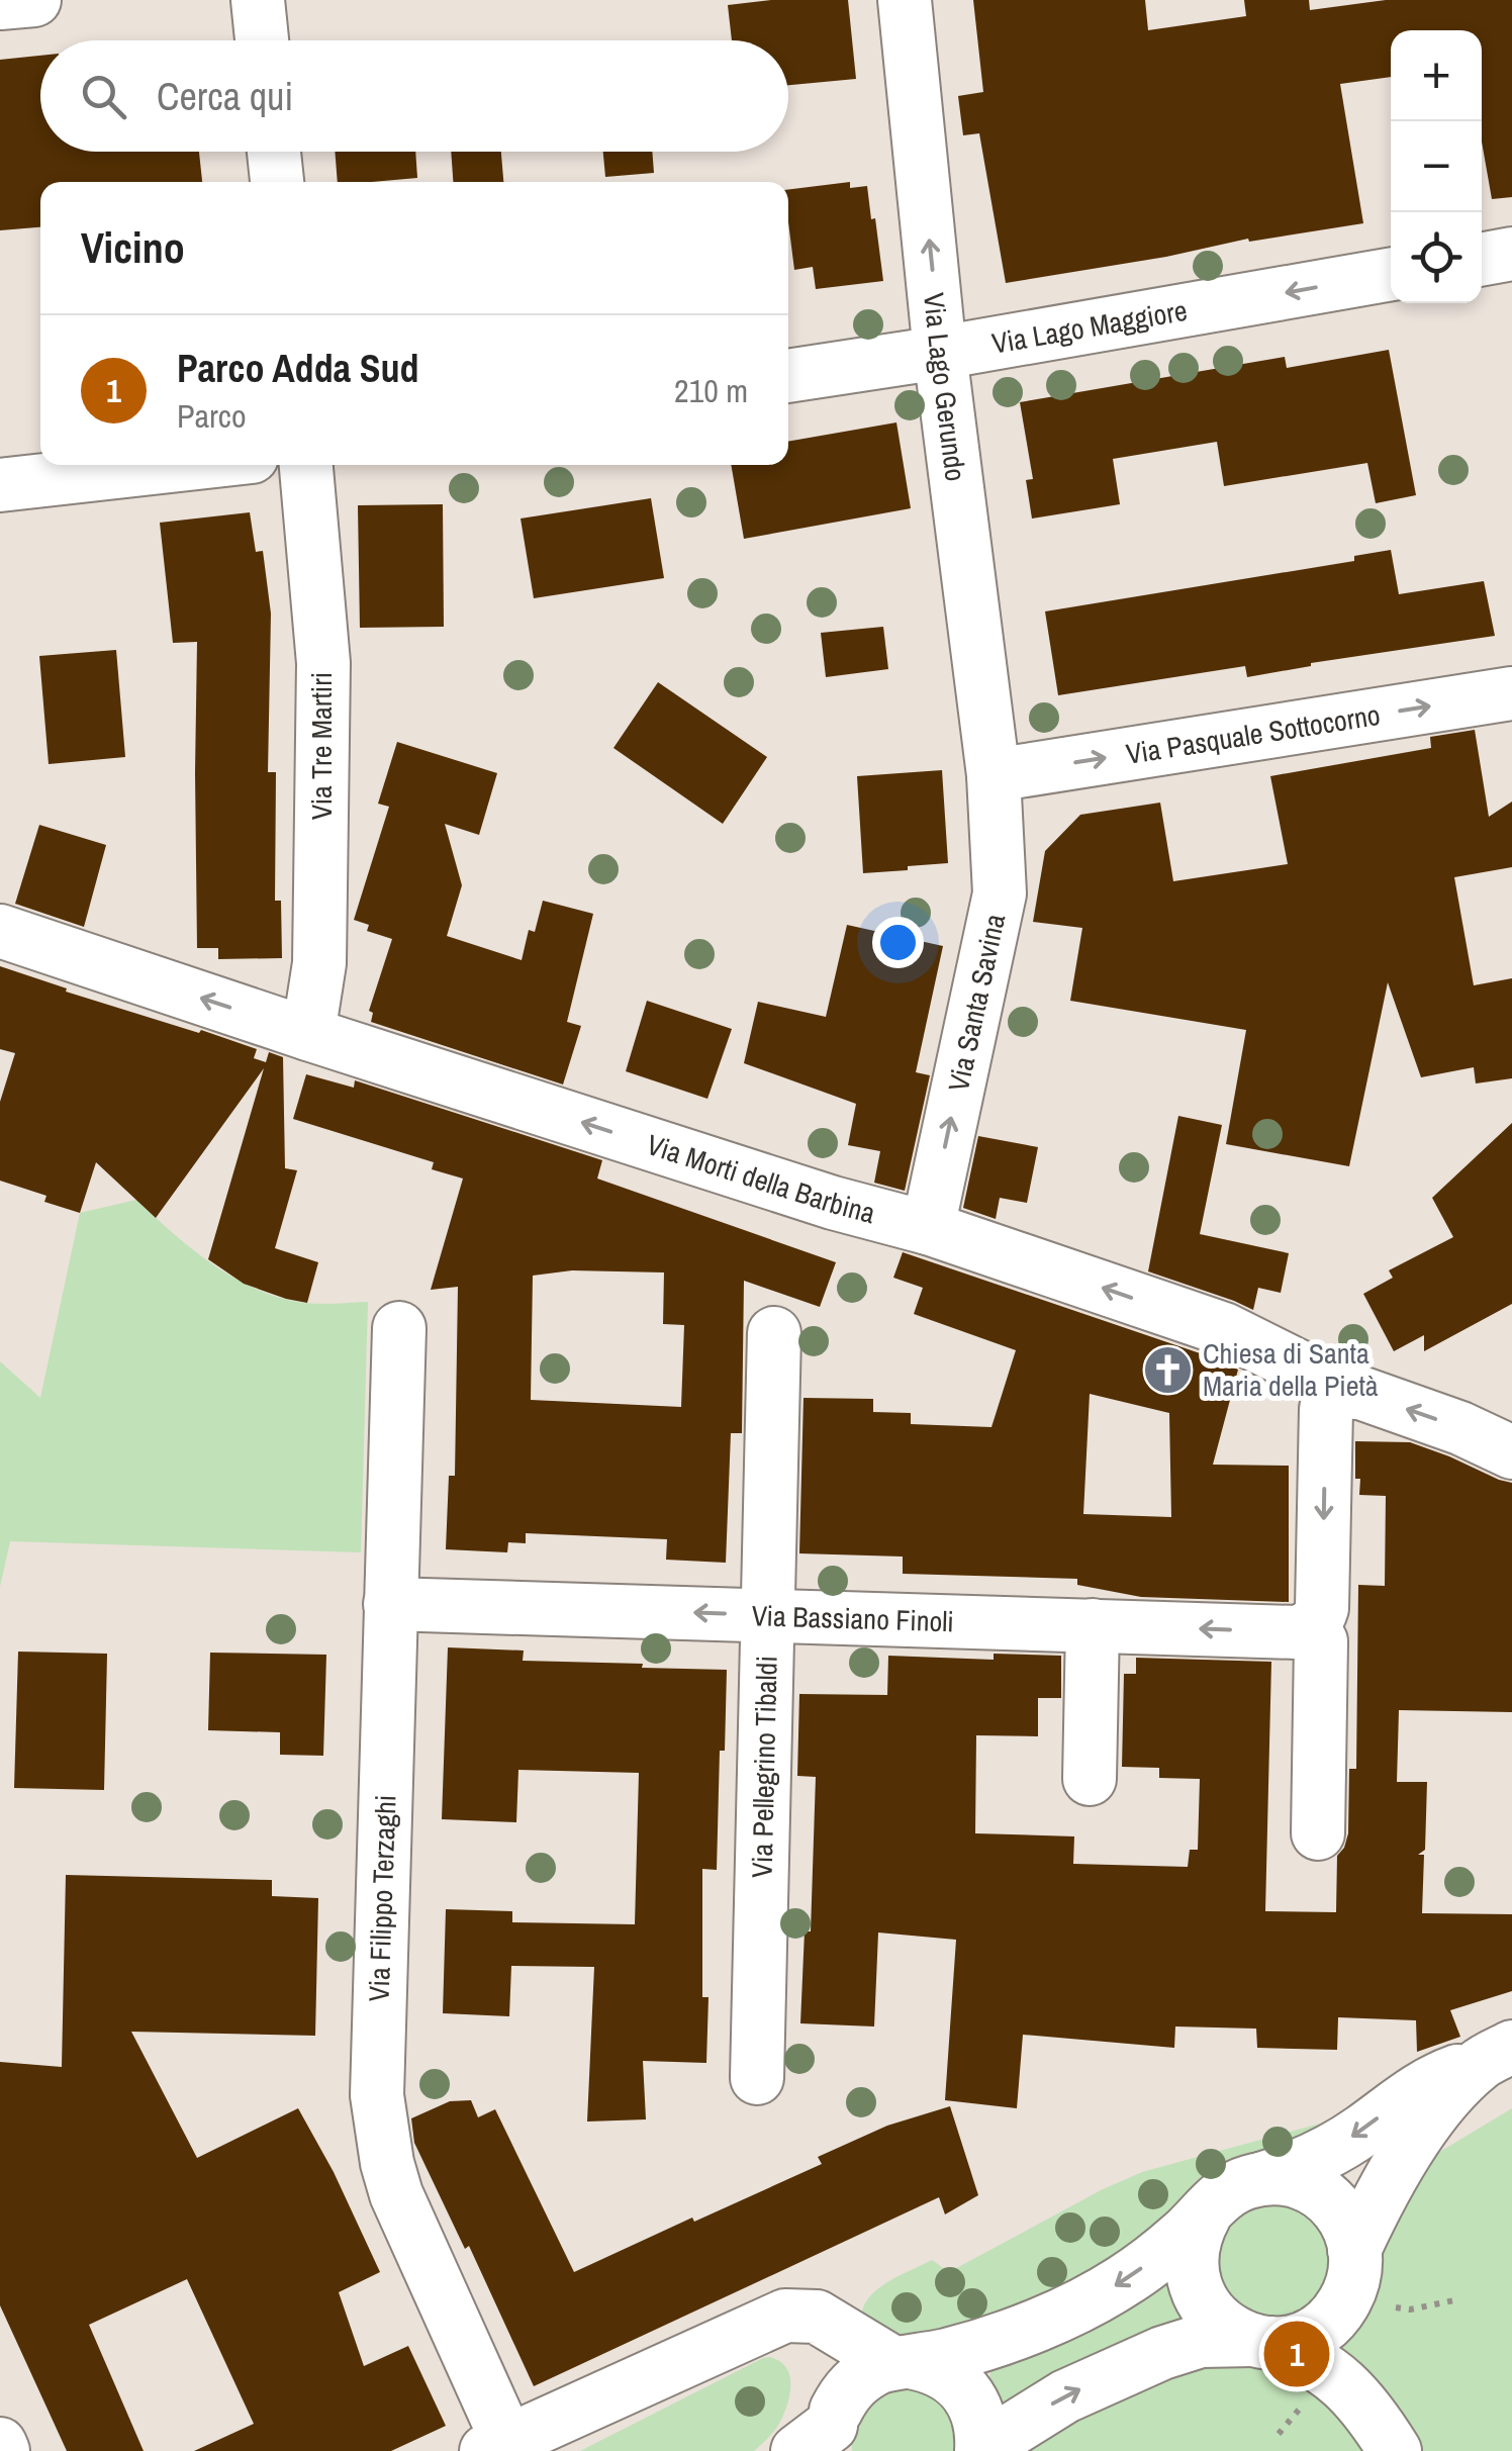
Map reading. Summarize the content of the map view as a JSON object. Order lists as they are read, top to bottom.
{
  "streets": {
    "street": [
      "Via Lago Maggiore",
      "Via Lago Gerundo",
      "Via Pasquale Sottocorno",
      "Via Tre Martiri",
      "Via Santa Savina",
      "Via Morti della Barbina",
      "Via Bassiano Finoli",
      "Via Pellegrino Tibaldi",
      "Via Filippo Terzaghi"
    ]
  },
  "crossings": [
    ["Via Lago Maggiore", "Via Lago Gerundo"],
    ["Via Lago Gerundo", "Via Pasquale Sottocorno"],
    ["Via Lago Gerundo", "Via Santa Savina"],
    ["Via Pasquale Sottocorno", "Via Santa Savina"],
    ["Via Tre Martiri", "Via Morti della Barbina"],
    ["Via Santa Savina", "Via Morti della Barbina"],
    ["Via Bassiano Finoli", "Via Pellegrino Tibaldi"],
    ["Via Bassiano Finoli", "Via Filippo Terzaghi"]
  ],
  "one_way": [
    "Via Lago Maggiore",
    "Via Lago Gerundo",
    "Via Pasquale Sottocorno",
    "Via Santa Savina",
    "Via Morti della Barbina",
    "Via Bassiano Finoli"
  ],
  "places": {
    "church": ["Chiesa di Santa Maria della Pietà"]
  },
  "page": {
    "map_buttons": ["+", "−"],
    "search": "Cerca qui",
    "heading": "Vicino",
    "list": [
      {
        "mark": "1",
        "name": "Parco Adda Sud",
        "note": "Parco",
        "value": "210 m"
      }
    ],
    "pins": "1"
  }
}
